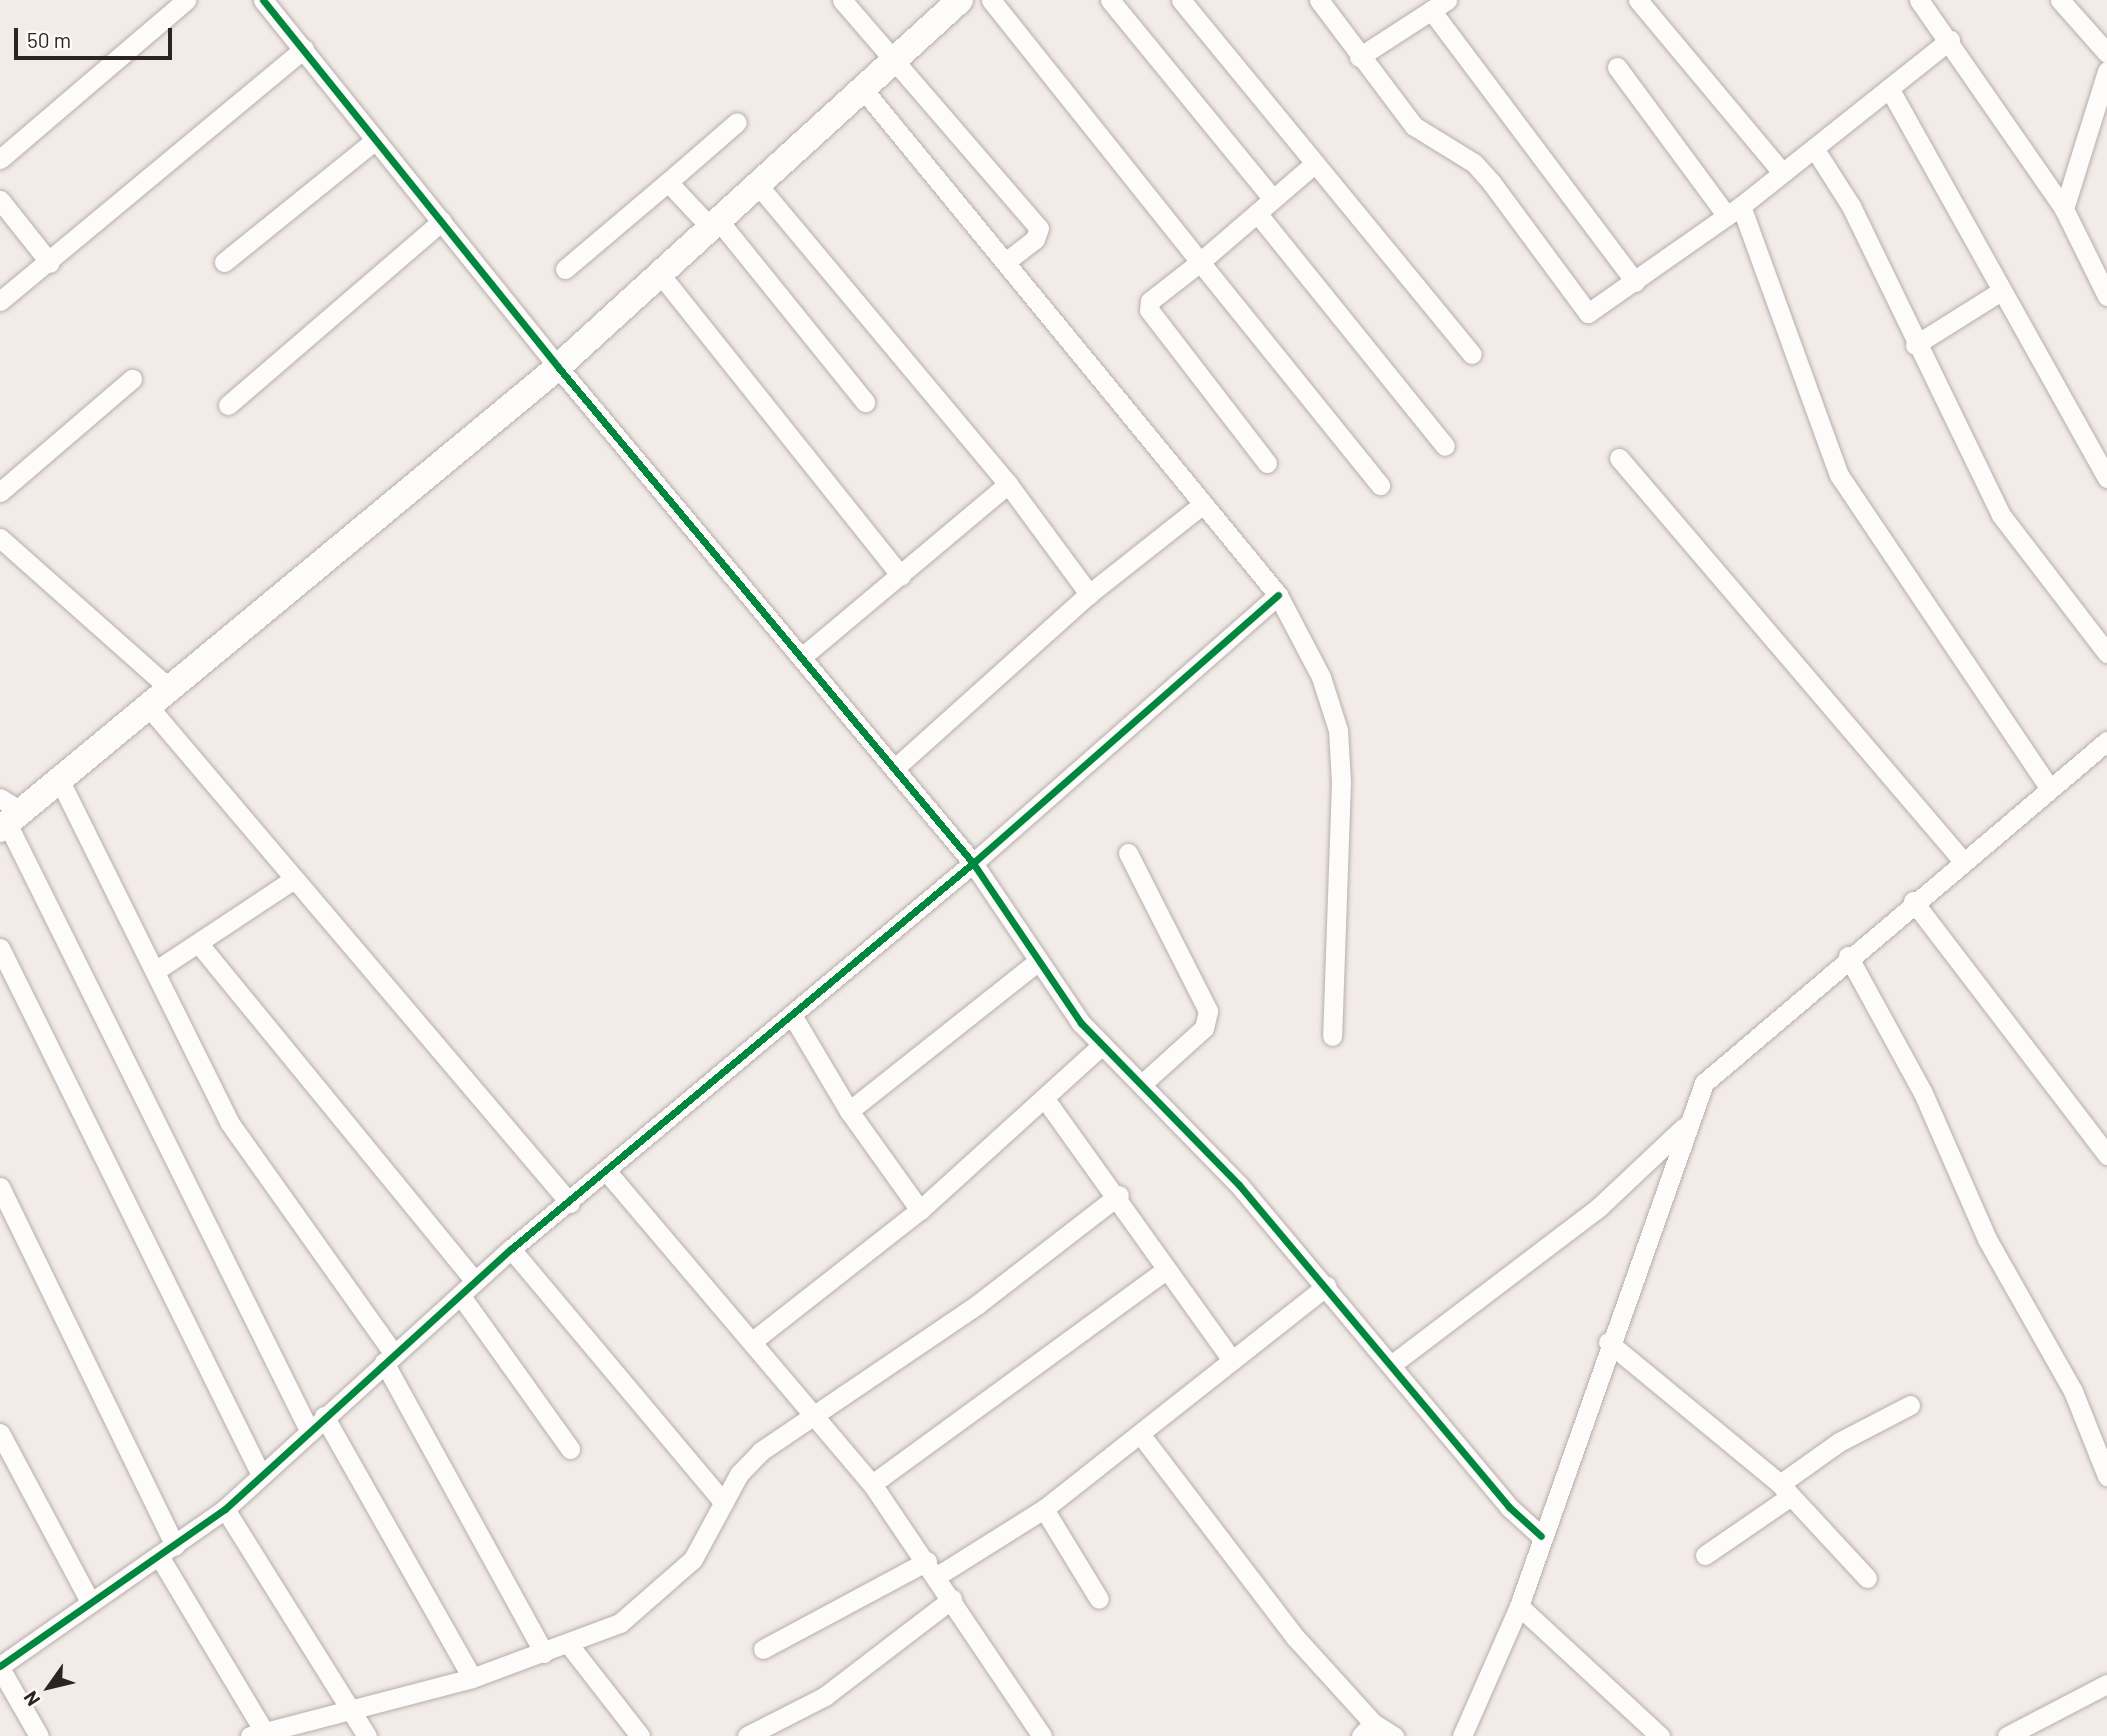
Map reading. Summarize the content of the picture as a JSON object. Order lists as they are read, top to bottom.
{
  "scale_bar": "50 m",
  "north": "bottom left"
}
